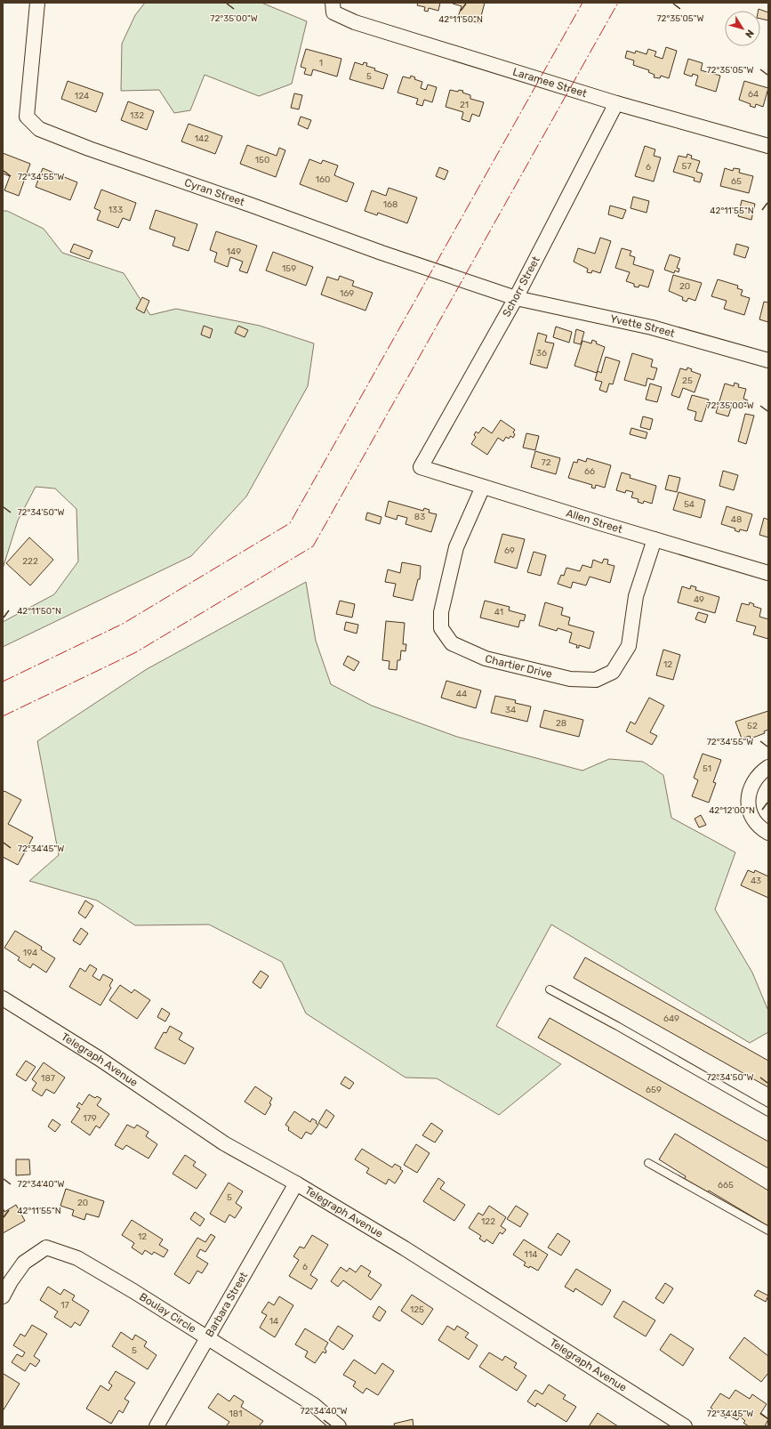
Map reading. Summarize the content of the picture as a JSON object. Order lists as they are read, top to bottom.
{
  "streets": {
    "street": [
      "Laramee Street",
      "Cyran Street",
      "Schorr Street",
      "Yvette Street",
      "Allen Street",
      "Chartier Drive",
      "Telegraph Avenue",
      "Barbara Street",
      "Boulay Circle"
    ]
  },
  "crossings": [
    ["Laramee Street", "Schorr Street"],
    ["Cyran Street", "Schorr Street"],
    ["Cyran Street", "Yvette Street"],
    ["Schorr Street", "Yvette Street"],
    ["Schorr Street", "Allen Street"],
    ["Allen Street", "Chartier Drive"],
    ["Telegraph Avenue", "Barbara Street"],
    ["Barbara Street", "Boulay Circle"]
  ],
  "house_numbers": [
    "1",
    "5",
    "64",
    "124",
    "21",
    "132",
    "142",
    "150",
    "57",
    "6",
    "160",
    "65",
    "168",
    "133",
    "149",
    "159",
    "20",
    "169",
    "36",
    "25",
    "72",
    "66",
    "54",
    "83",
    "48",
    "69",
    "222",
    "49",
    "41",
    "12",
    "44",
    "34",
    "28",
    "52",
    "51",
    "43",
    "194",
    "649",
    "187",
    "659",
    "179",
    "665",
    "5",
    "20",
    "122",
    "12",
    "114",
    "6",
    "17",
    "125",
    "14",
    "5",
    "181"
  ],
  "north": "bottom right",
  "coordinates": [
    "72°35'00\"W",
    "72°35'05\"W",
    "42°11'50\"N",
    "72°34'55\"W",
    "42°11'55\"N",
    "72°34'50\"W",
    "42°12'00\"N",
    "72°34'45\"W",
    "72°34'40\"W"
  ]
}
